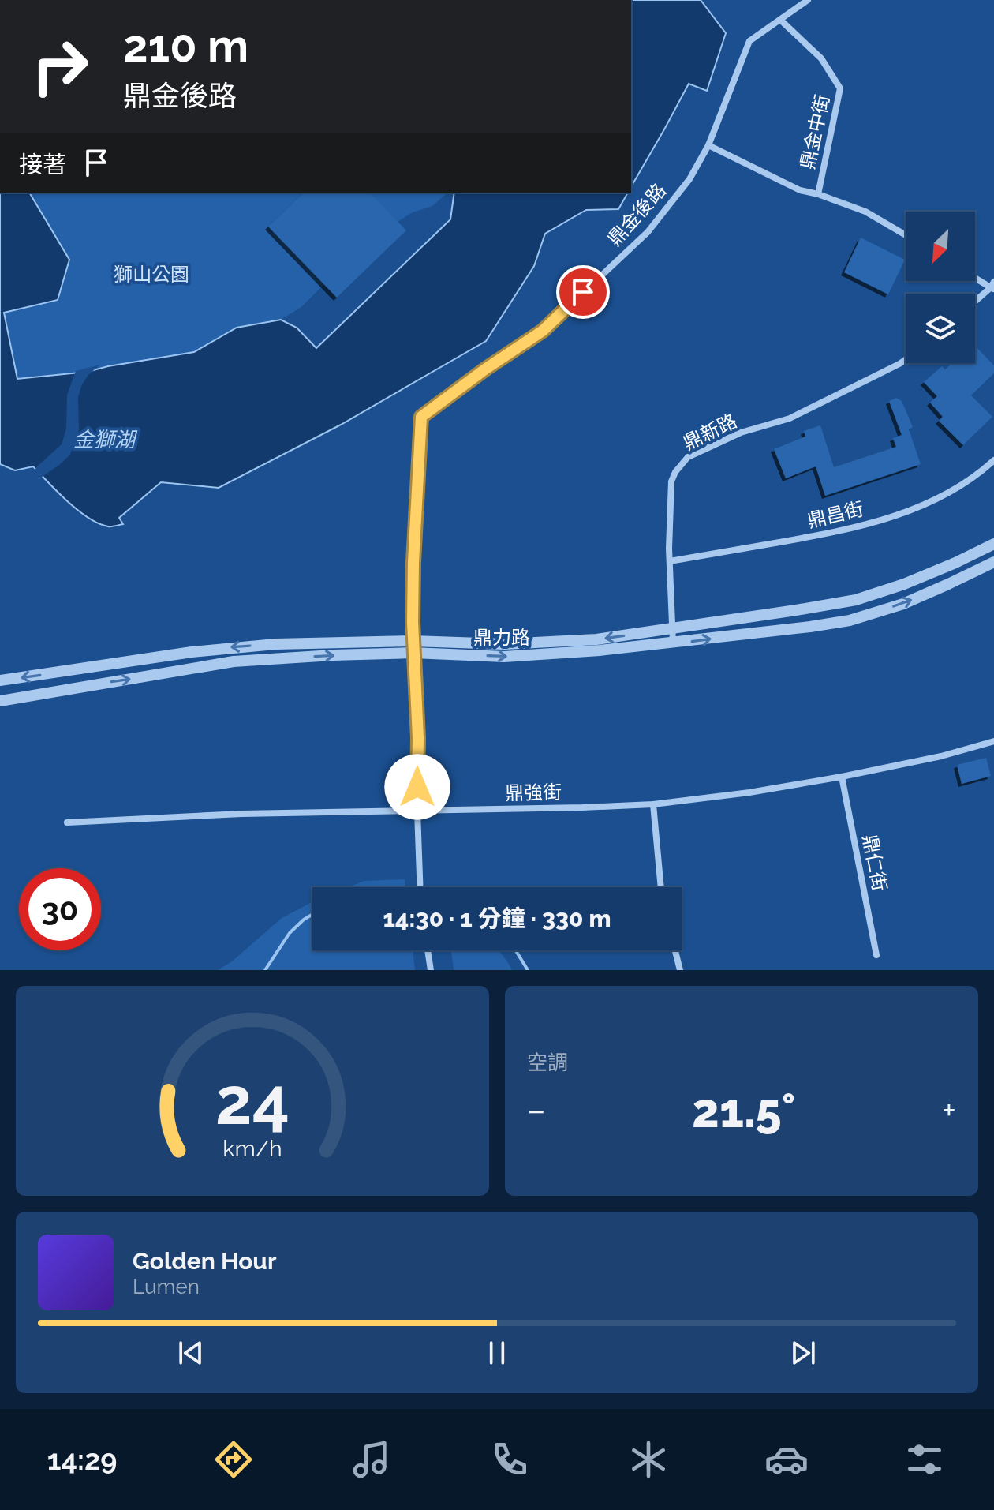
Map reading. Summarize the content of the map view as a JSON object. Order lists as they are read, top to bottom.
{
  "streets": {
    "street": [
      "鼎金中街",
      "鼎金後路",
      "鼎新路",
      "鼎昌街",
      "鼎力路",
      "鼎強街",
      "鼎仁街"
    ]
  },
  "crossings": [
    ["鼎金中街", "鼎金後路"],
    ["鼎金後路", "鼎力路"],
    ["鼎金後路", "鼎強街"],
    ["鼎新路", "鼎昌街"],
    ["鼎新路", "鼎力路"],
    ["鼎強街", "鼎仁街"]
  ],
  "water": ["金獅湖"],
  "parks": ["獅山公園"],
  "north": "bottom left",
  "page": {
    "turn": ["210 m", "鼎金後路"],
    "then": "接著",
    "limit": "30",
    "trip": "14:30 · 1 分鐘 · 330 m",
    "tile": "空調",
    "heat": ["−", "21.5°", "+"],
    "song": ["Golden Hour", "Lumen"],
    "tabs": "14:29",
    "gauge": ["24", "km/h"]
  }
}
